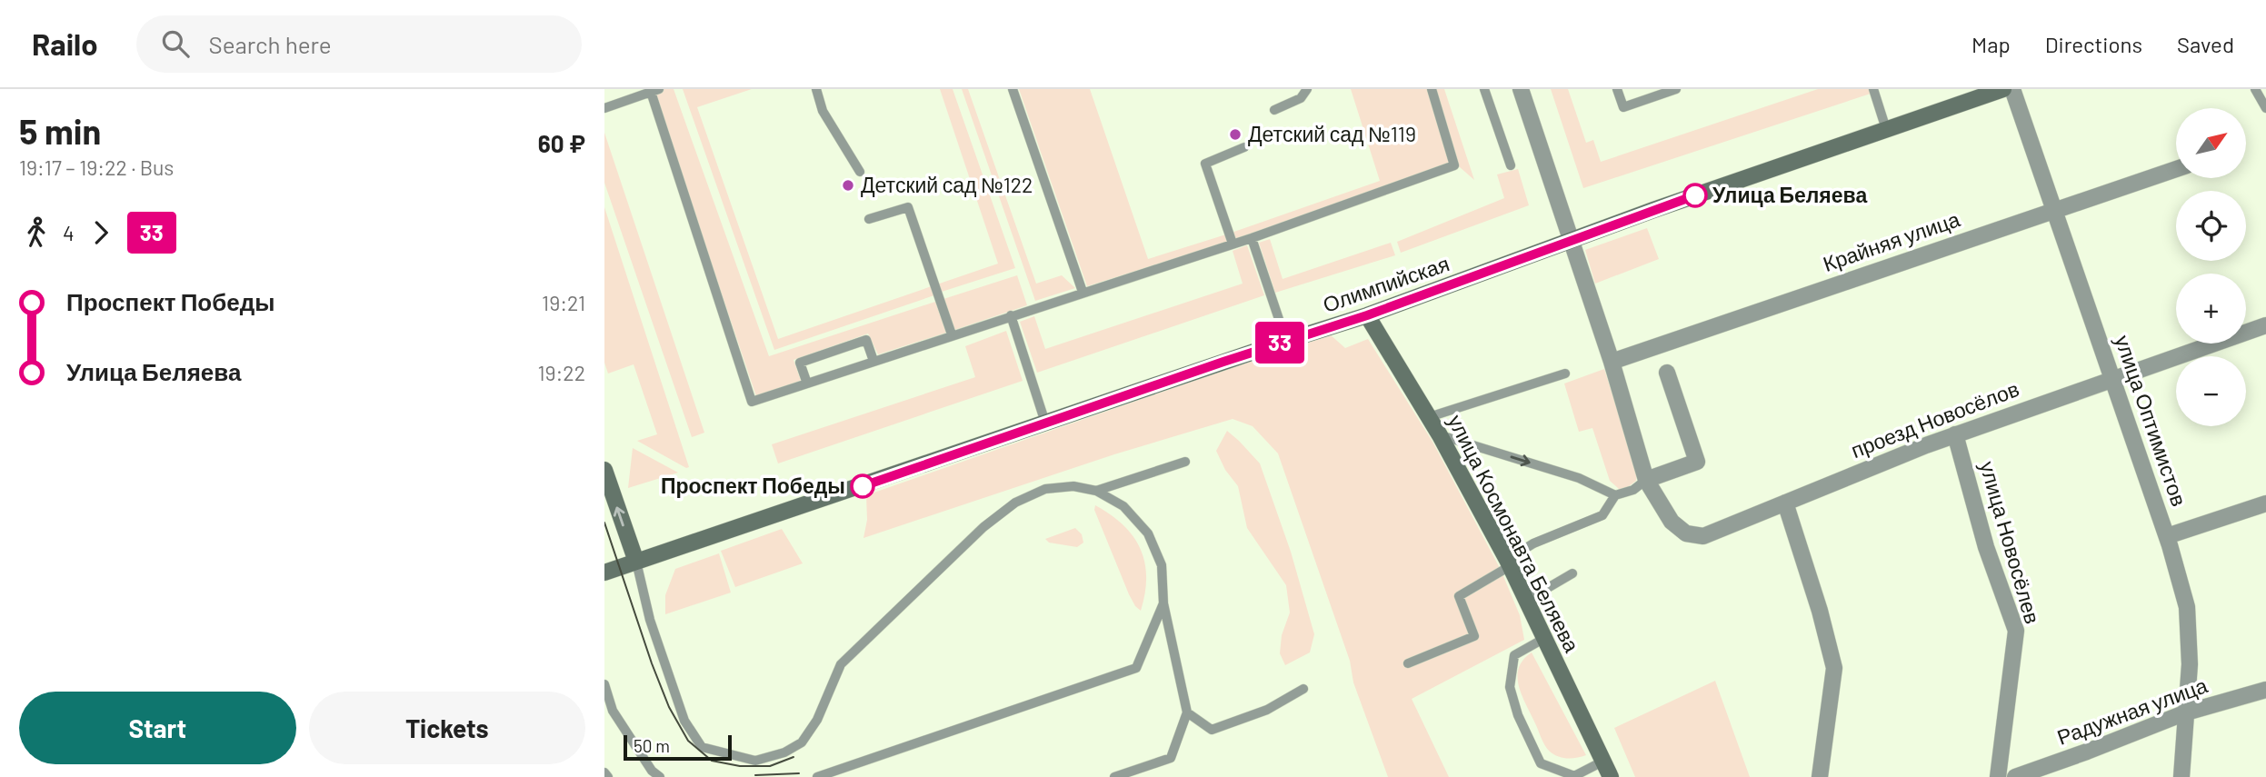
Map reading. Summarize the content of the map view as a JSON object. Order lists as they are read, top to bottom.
{
  "streets": {
    "main road": ["Олимпийская", "улица Космонавта Беляева"],
    "street": [
      "Крайняя улица",
      "проезд Новосёлов",
      "улица Оптимистов",
      "улица Новосёлев",
      "Радужная улица"
    ]
  },
  "crossings": [
    ["Крайняя улица", "проезд Новосёлов"],
    ["Крайняя улица", "улица Оптимистов"],
    ["Олимпийская", "проезд Новосёлов"],
    ["Олимпийская", "улица Космонавта Беляева"],
    ["проезд Новосёлов", "улица Оптимистов"],
    ["проезд Новосёлов", "улица Новосёлев"],
    ["улица Оптимистов", "Радужная улица"]
  ],
  "places": [
    "Детский сад №119",
    "Детский сад №122",
    "Улица Беляева",
    "Проспект Победы"
  ],
  "lines": ["bus line 33"],
  "scale_bar": "50 m",
  "north": "top right",
  "page": {
    "header": "Railo",
    "search": "Search here",
    "nav": ["Map", "Directions", "Saved"],
    "heading": ["5 min", "19:17 – 19:22 · Bus", "60 ₽"],
    "on_map": "33",
    "map_buttons": ["+", "−"],
    "legs": ["4", "33"],
    "list": [
      {
        "name": "Проспект Победы",
        "value": "19:21"
      },
      {
        "name": "Улица Беляева",
        "value": "19:22"
      }
    ],
    "buttons": ["Start", "Tickets"],
    "scale": "50 m"
  }
}
